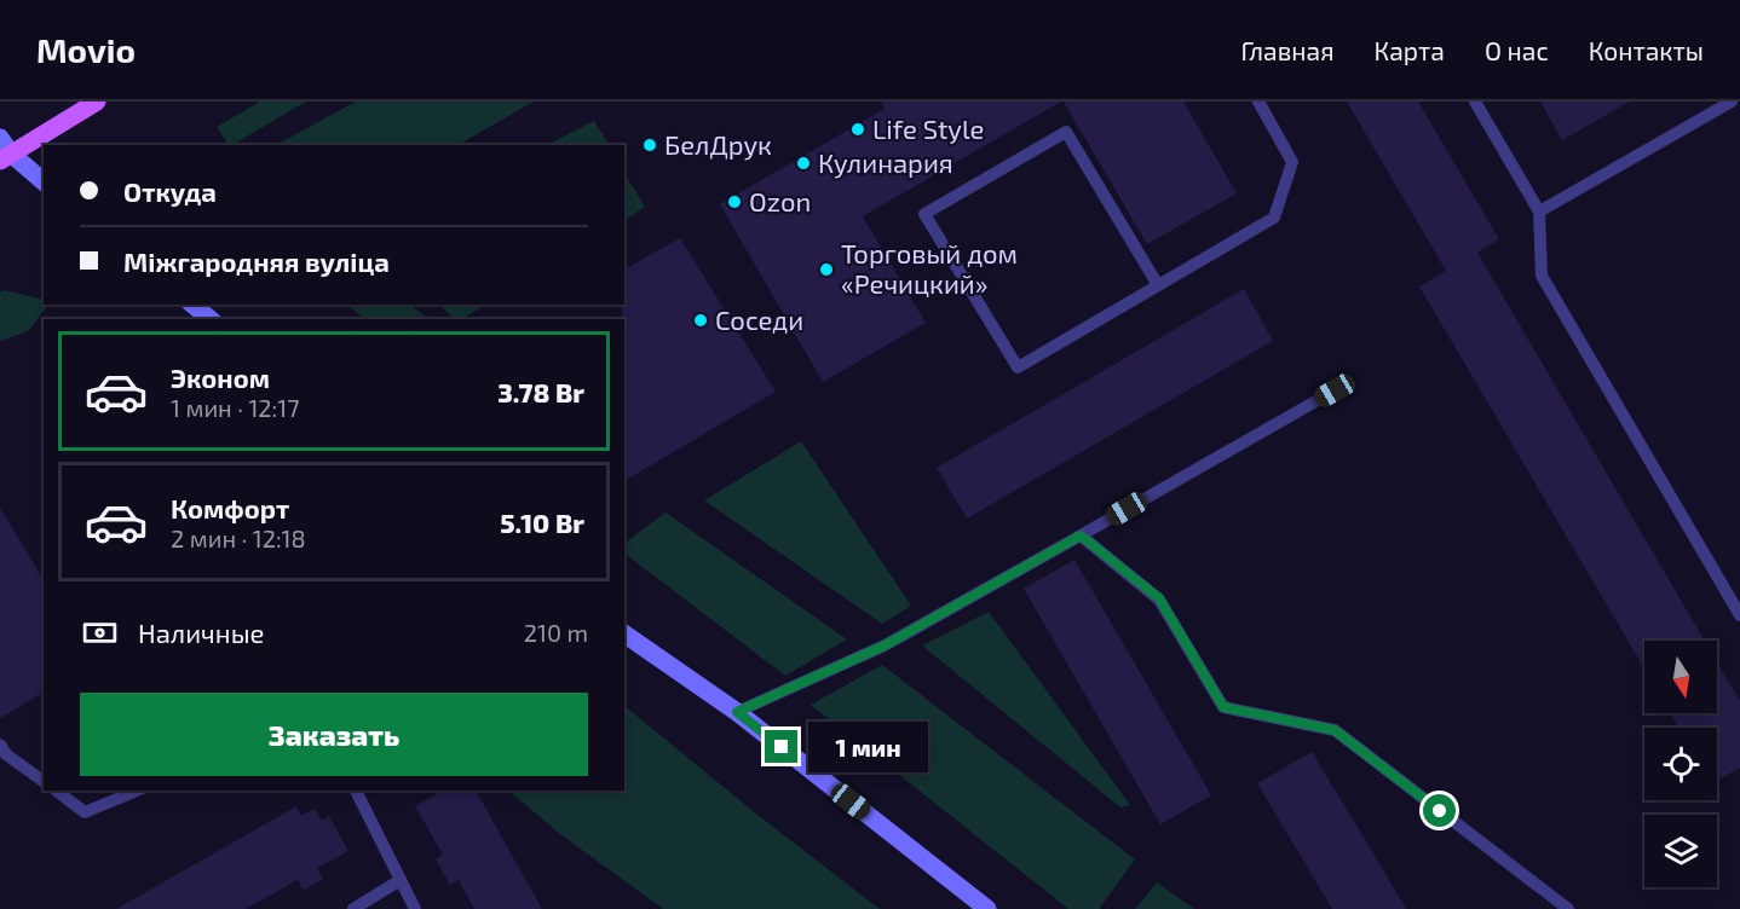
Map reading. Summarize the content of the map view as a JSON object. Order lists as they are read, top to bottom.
{
  "places": [
    "Life Style",
    "БелДрук",
    "Кулинария",
    "Ozon",
    "Торговый дом «Речицкий»",
    "Соседи"
  ],
  "north": "bottom",
  "page": {
    "header": "Movio",
    "nav": [
      "Главная",
      "Карта",
      "О нас",
      "Контакты"
    ],
    "banner": ["Откуда", "Міжгародняя вуліца"],
    "list": [
      {
        "name": "Эконом",
        "note": "1 мин · 12:17",
        "value": "3.78 Br"
      },
      {
        "name": "Комфорт",
        "note": "2 мин · 12:18",
        "value": "5.10 Br"
      }
    ],
    "pay": ["Наличные", "210 m"],
    "buttons": "Заказать",
    "bubble": "1 мин"
  }
}
